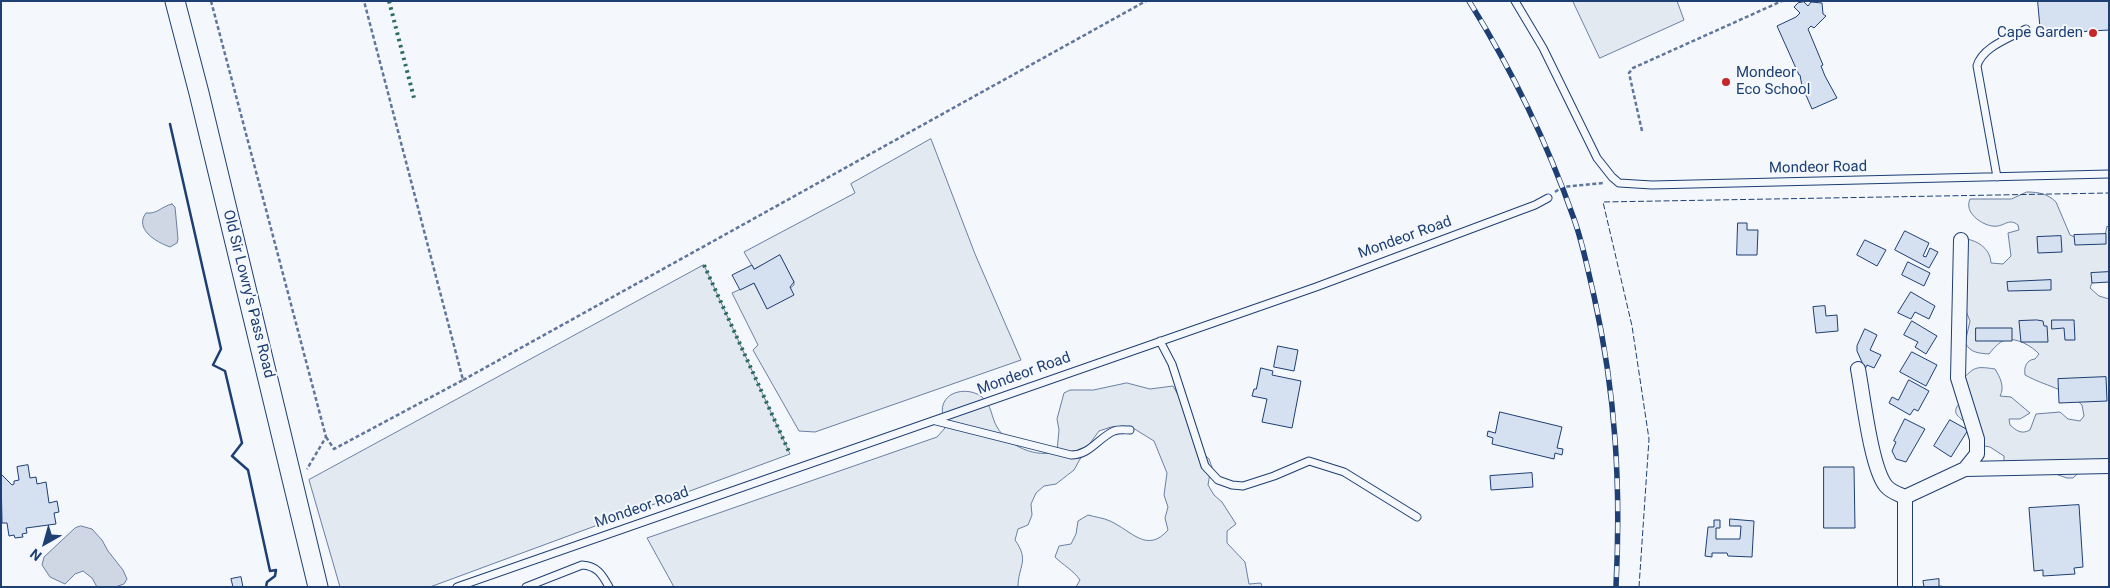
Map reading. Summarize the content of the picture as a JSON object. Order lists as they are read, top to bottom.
{
  "streets": {
    "main road": ["Old Sir Lowry's Pass Road"],
    "lane": ["Mondeor Road"]
  },
  "places": ["Cape Garden", "Mondeor Eco School"],
  "north": "bottom left"
}
